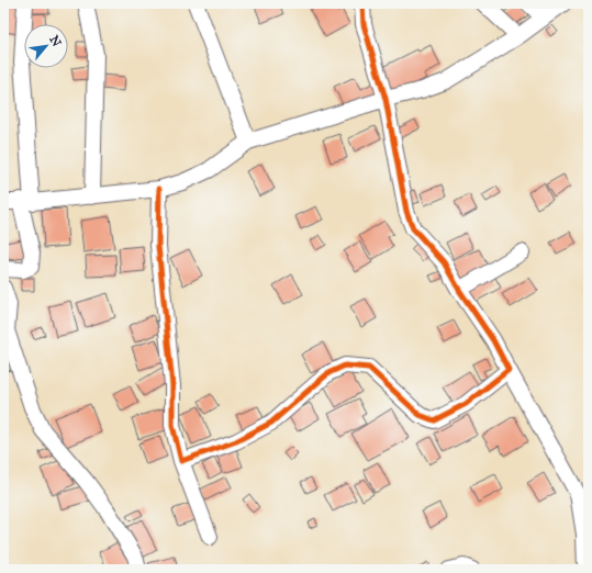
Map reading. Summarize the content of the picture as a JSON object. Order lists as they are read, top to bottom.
{
  "north": "top right"
}
